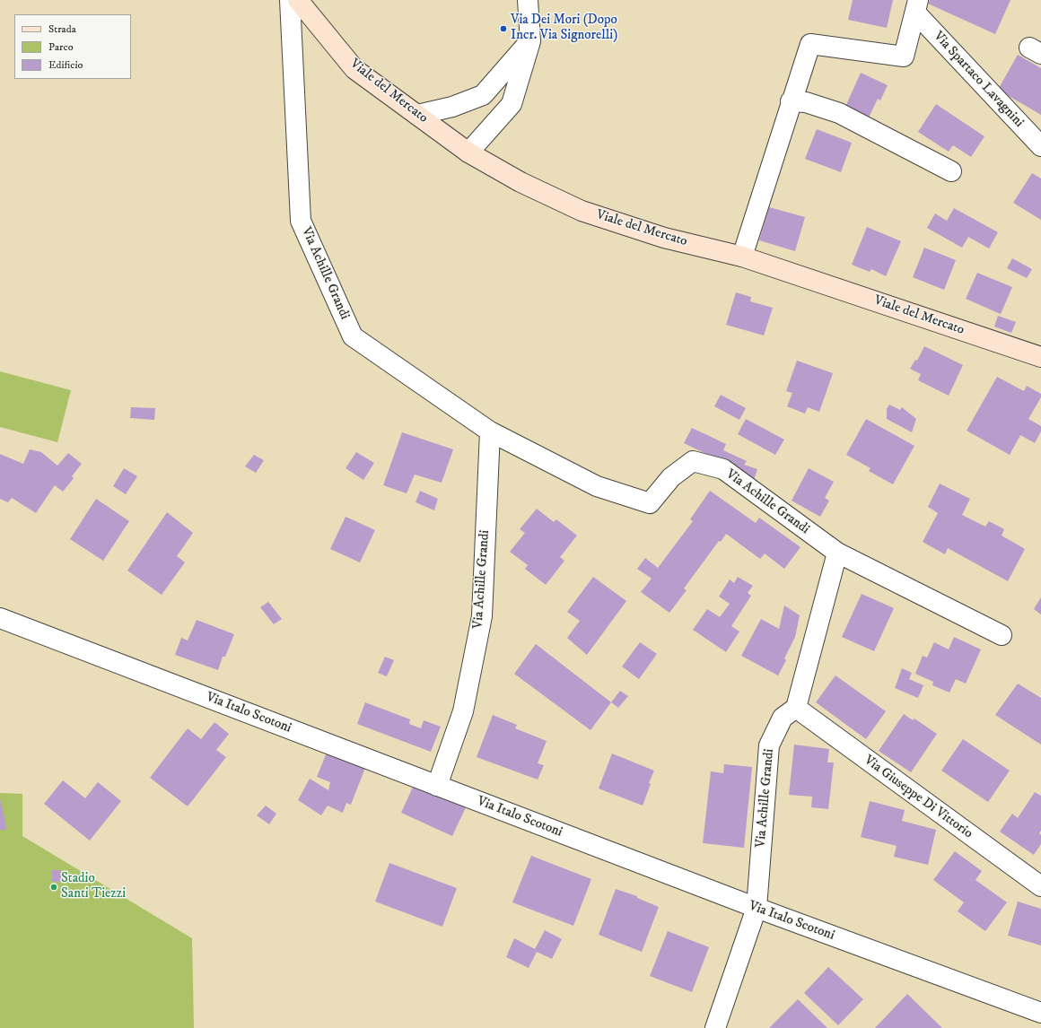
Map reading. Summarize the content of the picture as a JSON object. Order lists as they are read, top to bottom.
{
  "streets": {
    "main road": ["Viale del Mercato"],
    "street": [
      "Via Spartaco Lavagnini",
      "Via Achille Grandi",
      "Via Italo Scotoni",
      "Via Giuseppe Di Vittorio"
    ]
  },
  "crossings": [
    ["Via Spartaco Lavagnini", "Viale del Mercato"],
    ["Via Achille Grandi", "Via Italo Scotoni"],
    ["Via Achille Grandi", "Via Giuseppe Di Vittorio"]
  ],
  "places": ["Via Dei Mori (Dopo Incr. Via Signorelli)", "Stadio Santi Tiezzi"],
  "legend": ["Strada", "Parco", "Edificio"]
}
